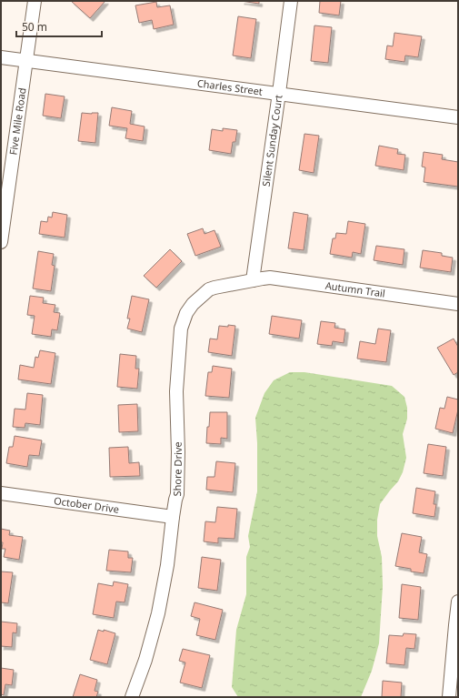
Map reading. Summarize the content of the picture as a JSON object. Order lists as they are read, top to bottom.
{
  "streets": {
    "street": [
      "Charles Street",
      "Five Mile Road",
      "Silent Sunday Court",
      "Autumn Trail",
      "Shore Drive",
      "October Drive"
    ]
  },
  "crossings": [
    ["Charles Street", "Five Mile Road"],
    ["Charles Street", "Silent Sunday Court"],
    ["Silent Sunday Court", "Autumn Trail"],
    ["Silent Sunday Court", "Shore Drive"],
    ["Autumn Trail", "Shore Drive"],
    ["Shore Drive", "October Drive"]
  ],
  "scale_bar": "50 m"
}
